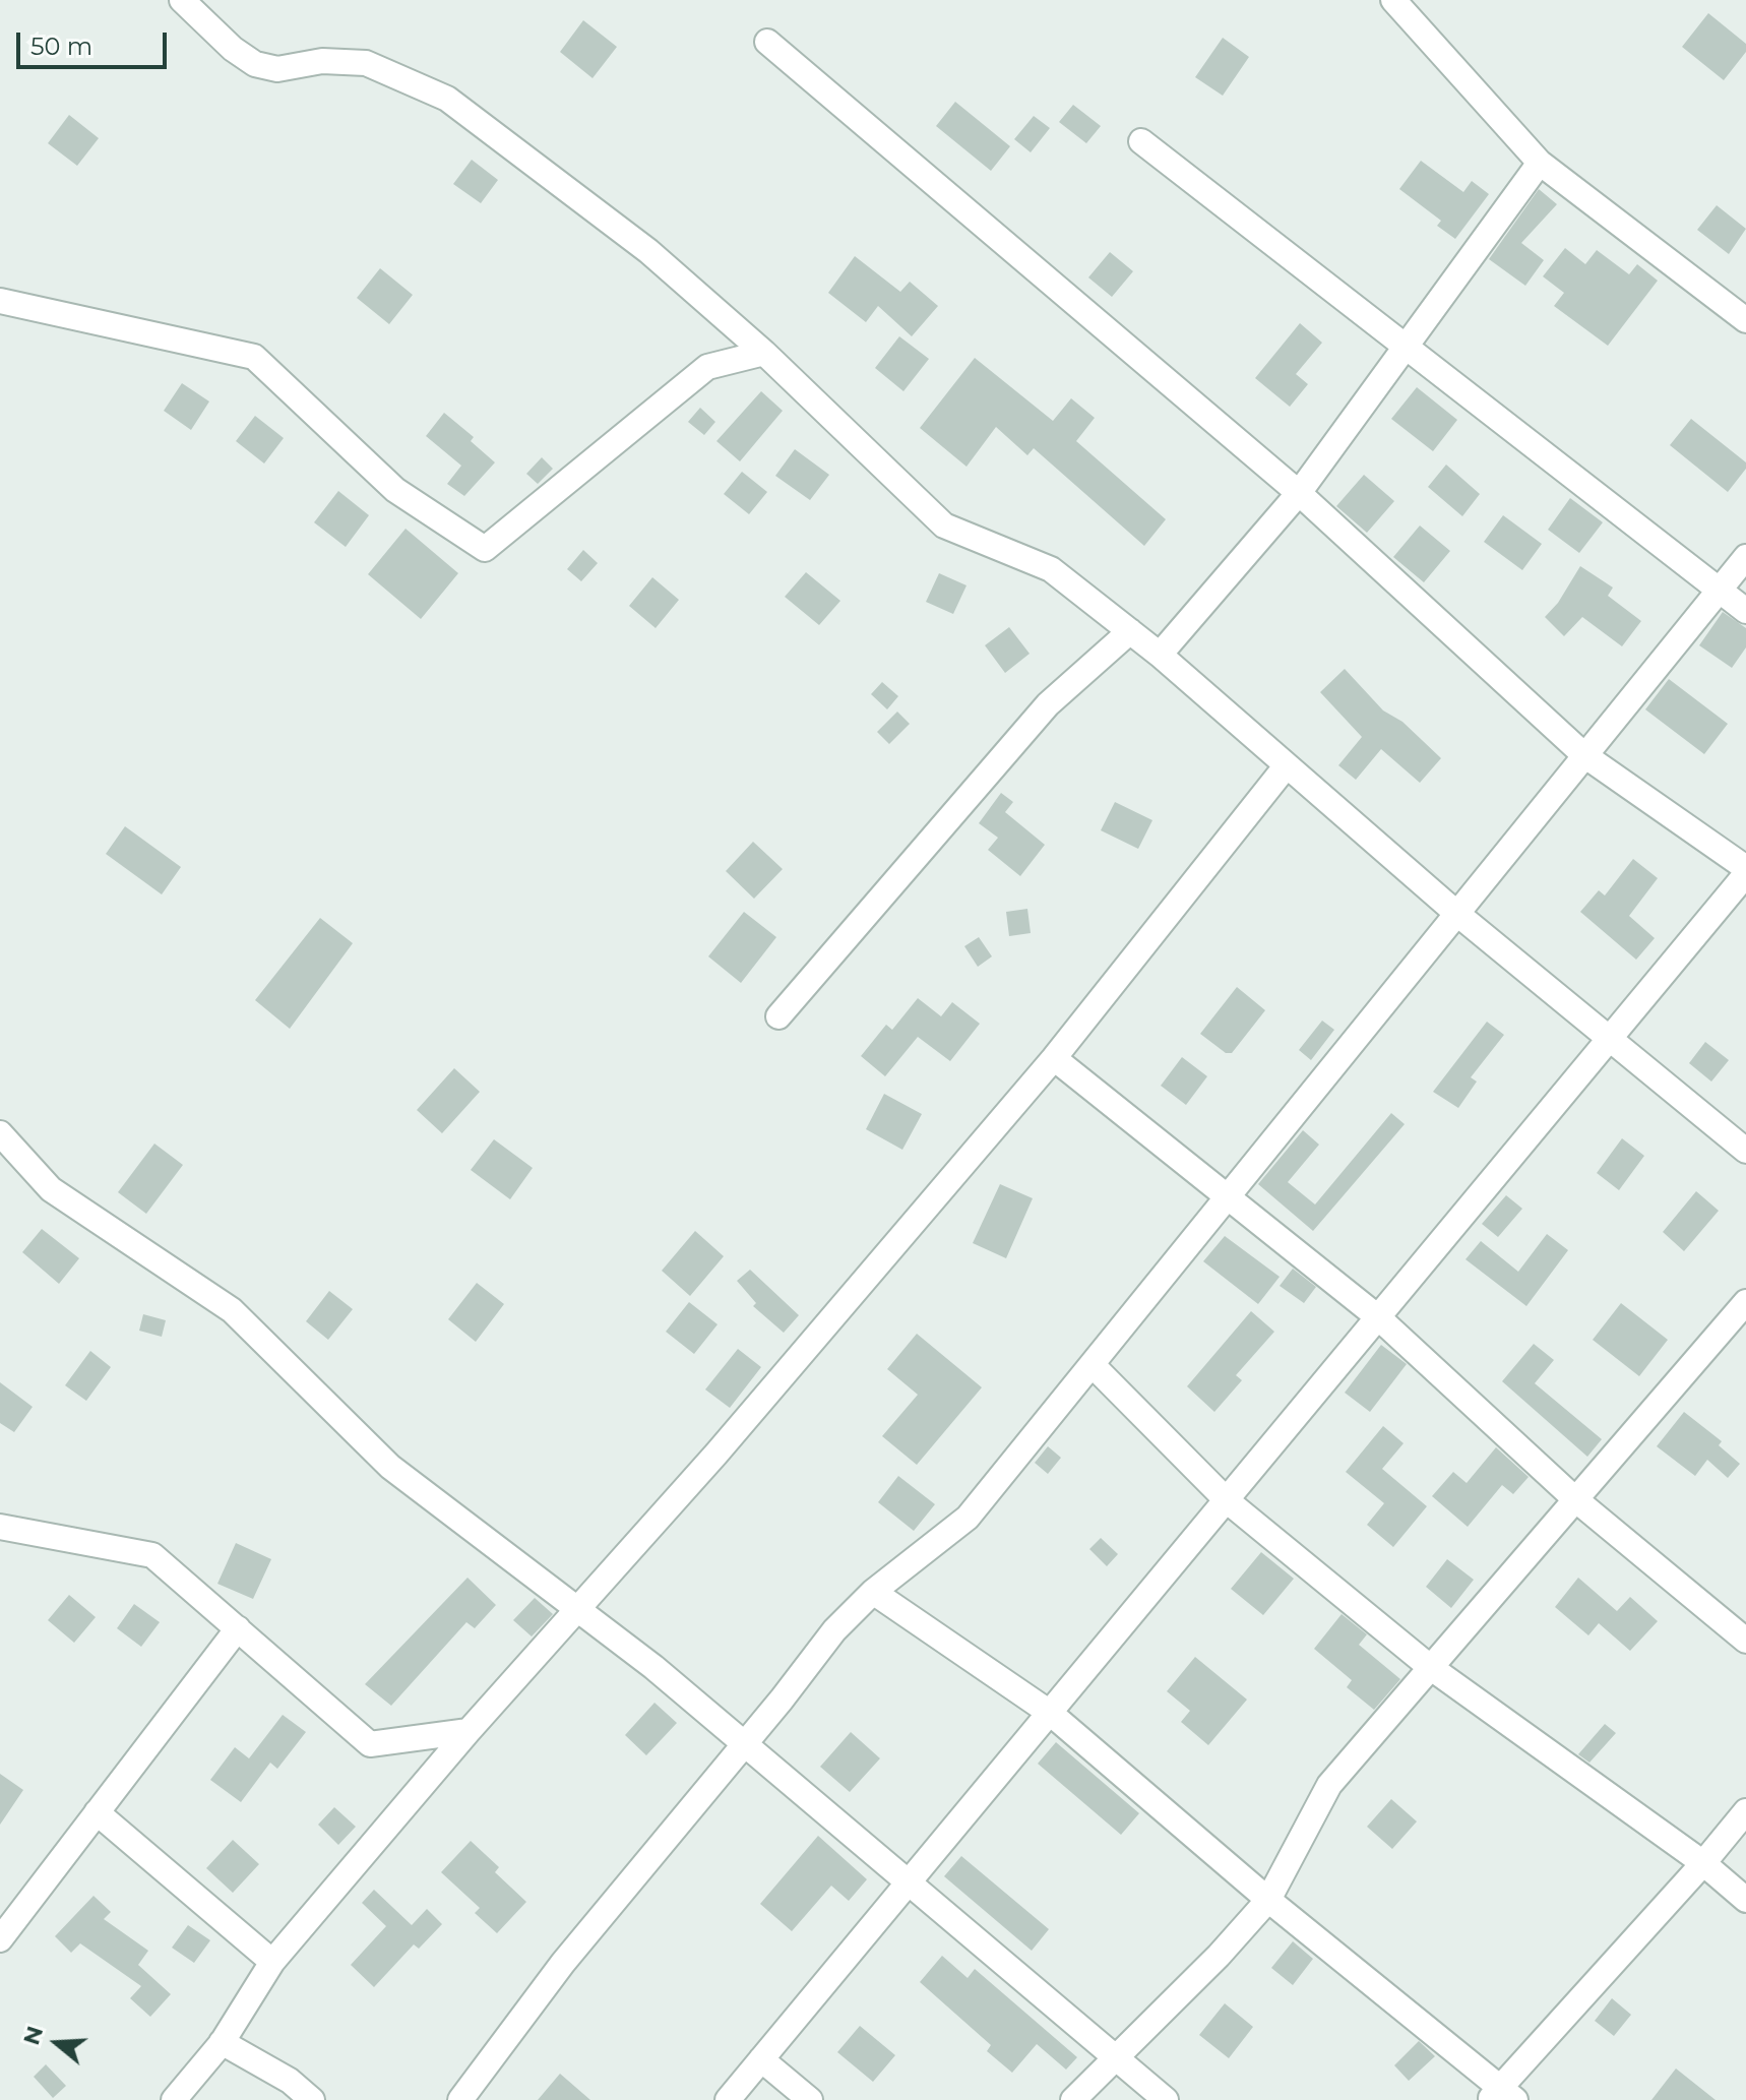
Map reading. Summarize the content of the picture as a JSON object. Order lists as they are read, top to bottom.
{
  "scale_bar": "50 m",
  "north": "left"
}
